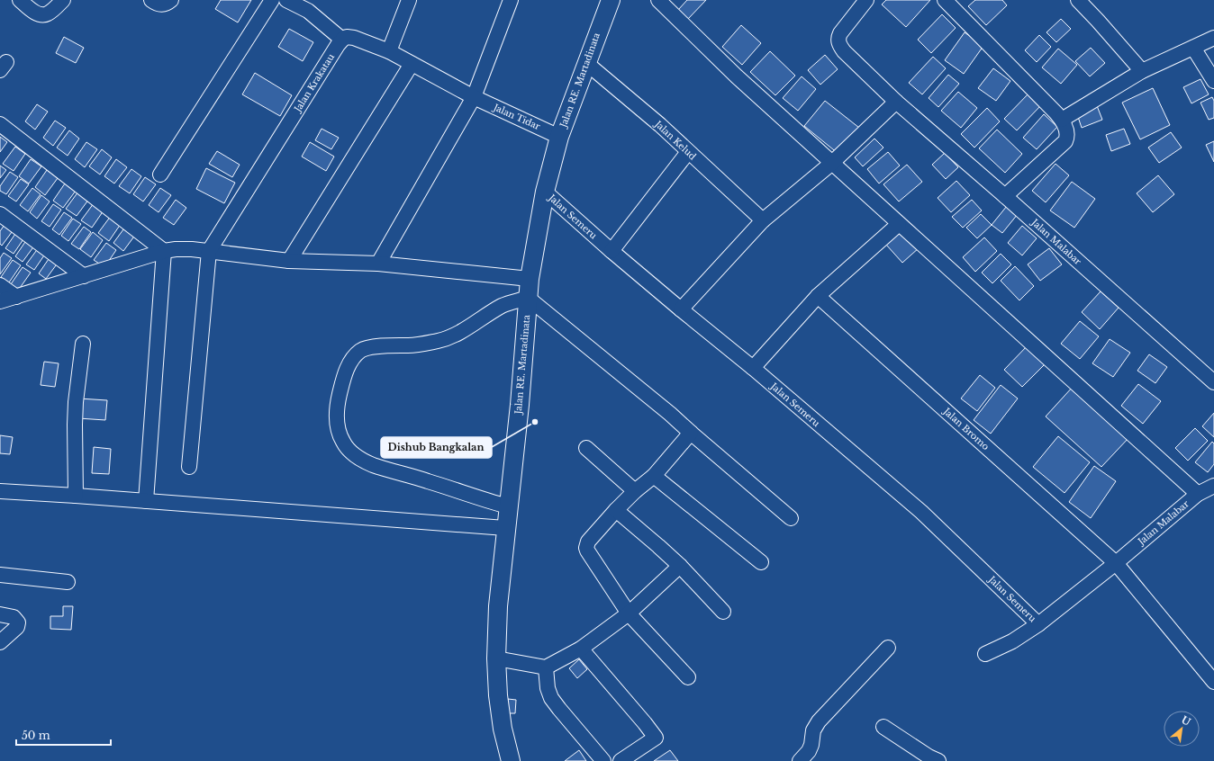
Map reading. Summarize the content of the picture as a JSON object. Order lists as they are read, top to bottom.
{
  "streets": {
    "main road": ["Jalan RE. Martadinata"],
    "street": [
      "Jalan Krakatau",
      "Jalan Tidar",
      "Jalan Kelud",
      "Jalan Semeru",
      "Jalan Malabar",
      "Jalan Bromo"
    ]
  },
  "crossings": [
    ["Jalan RE. Martadinata", "Jalan Tidar"],
    ["Jalan RE. Martadinata", "Jalan Kelud"],
    ["Jalan RE. Martadinata", "Jalan Semeru"],
    ["Jalan Semeru", "Jalan Malabar"],
    ["Jalan Malabar", "Jalan Bromo"]
  ],
  "places": ["Dishub Bangkalan"],
  "scale_bar": "50 m",
  "north": "top right"
}
